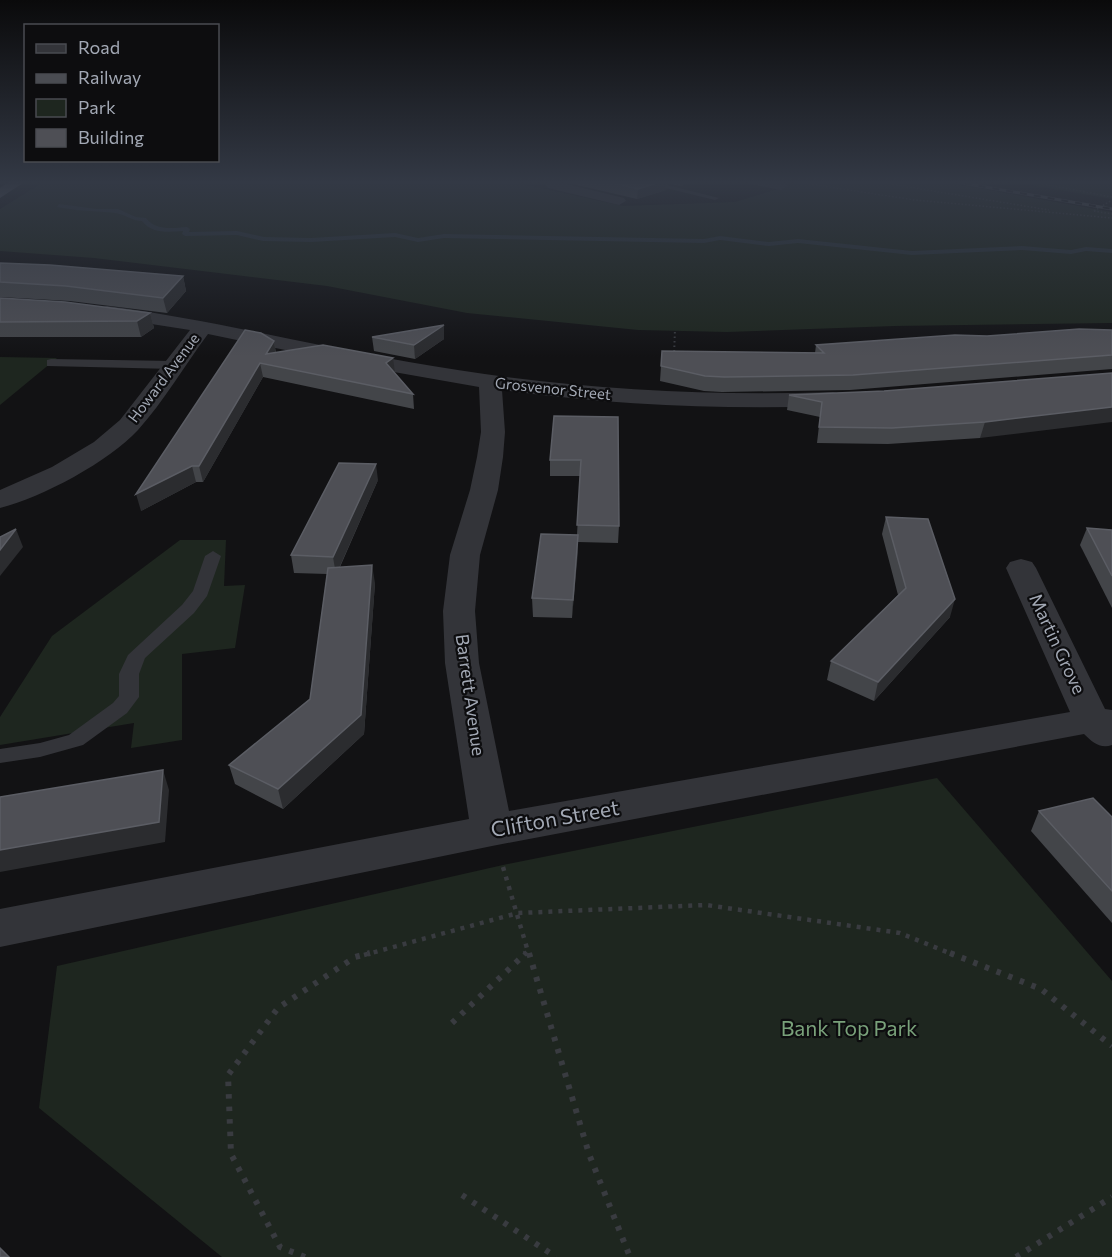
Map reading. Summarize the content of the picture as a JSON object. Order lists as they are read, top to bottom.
{
  "streets": {
    "street": [
      "Howard Avenue",
      "Grosvenor Street",
      "Martin Grove",
      "Barrett Avenue",
      "Clifton Street"
    ]
  },
  "crossings": [
    ["Howard Avenue", "Grosvenor Street"],
    ["Grosvenor Street", "Barrett Avenue"],
    ["Martin Grove", "Clifton Street"],
    ["Barrett Avenue", "Clifton Street"]
  ],
  "parks": ["Bank Top Park"],
  "legend": [
    "Road",
    "Railway",
    "Park",
    "Building"
  ]
}
